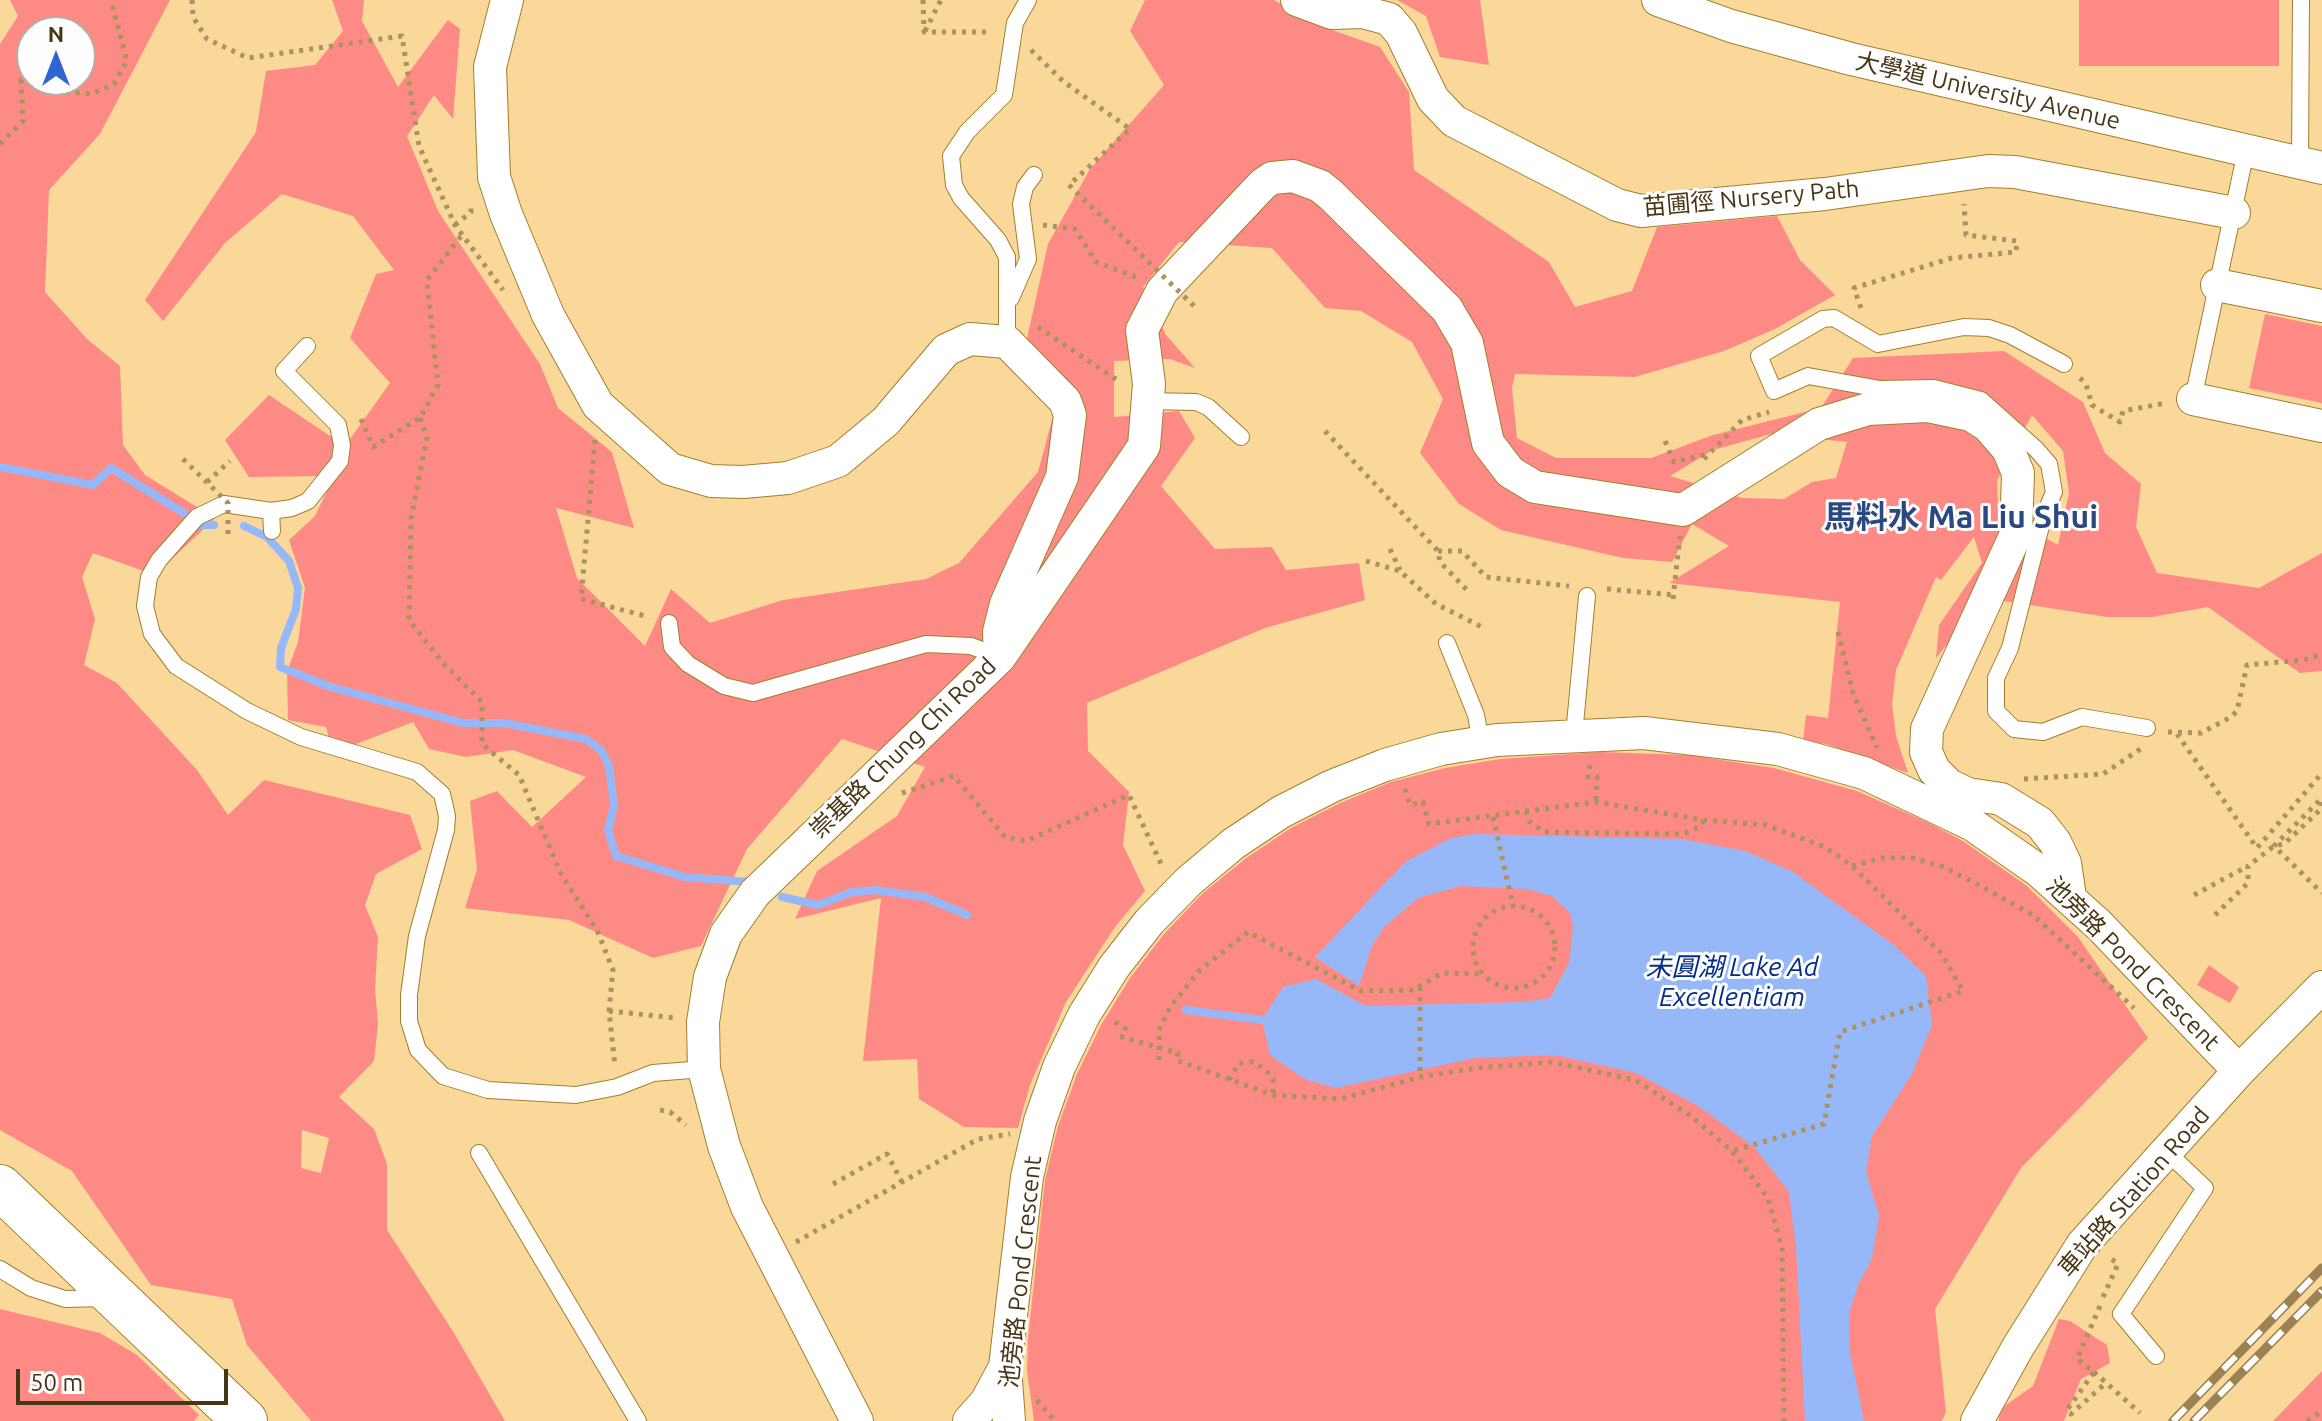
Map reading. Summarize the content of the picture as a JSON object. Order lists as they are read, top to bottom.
{
  "streets": {
    "street": [
      "大學道 University Avenue",
      "苗圃徑 Nursery Path",
      "崇基路 Chung Chi Road",
      "池旁路 Pond Crescent",
      "車站路 Station Road"
    ]
  },
  "crossings": [
    ["池旁路 Pond Crescent", "車站路 Station Road"]
  ],
  "districts": ["馬料水 Ma Liu Shui"],
  "water": ["未圓湖 Lake Ad Excellentiam"],
  "scale_bar": "50 m",
  "north": "top"
}
